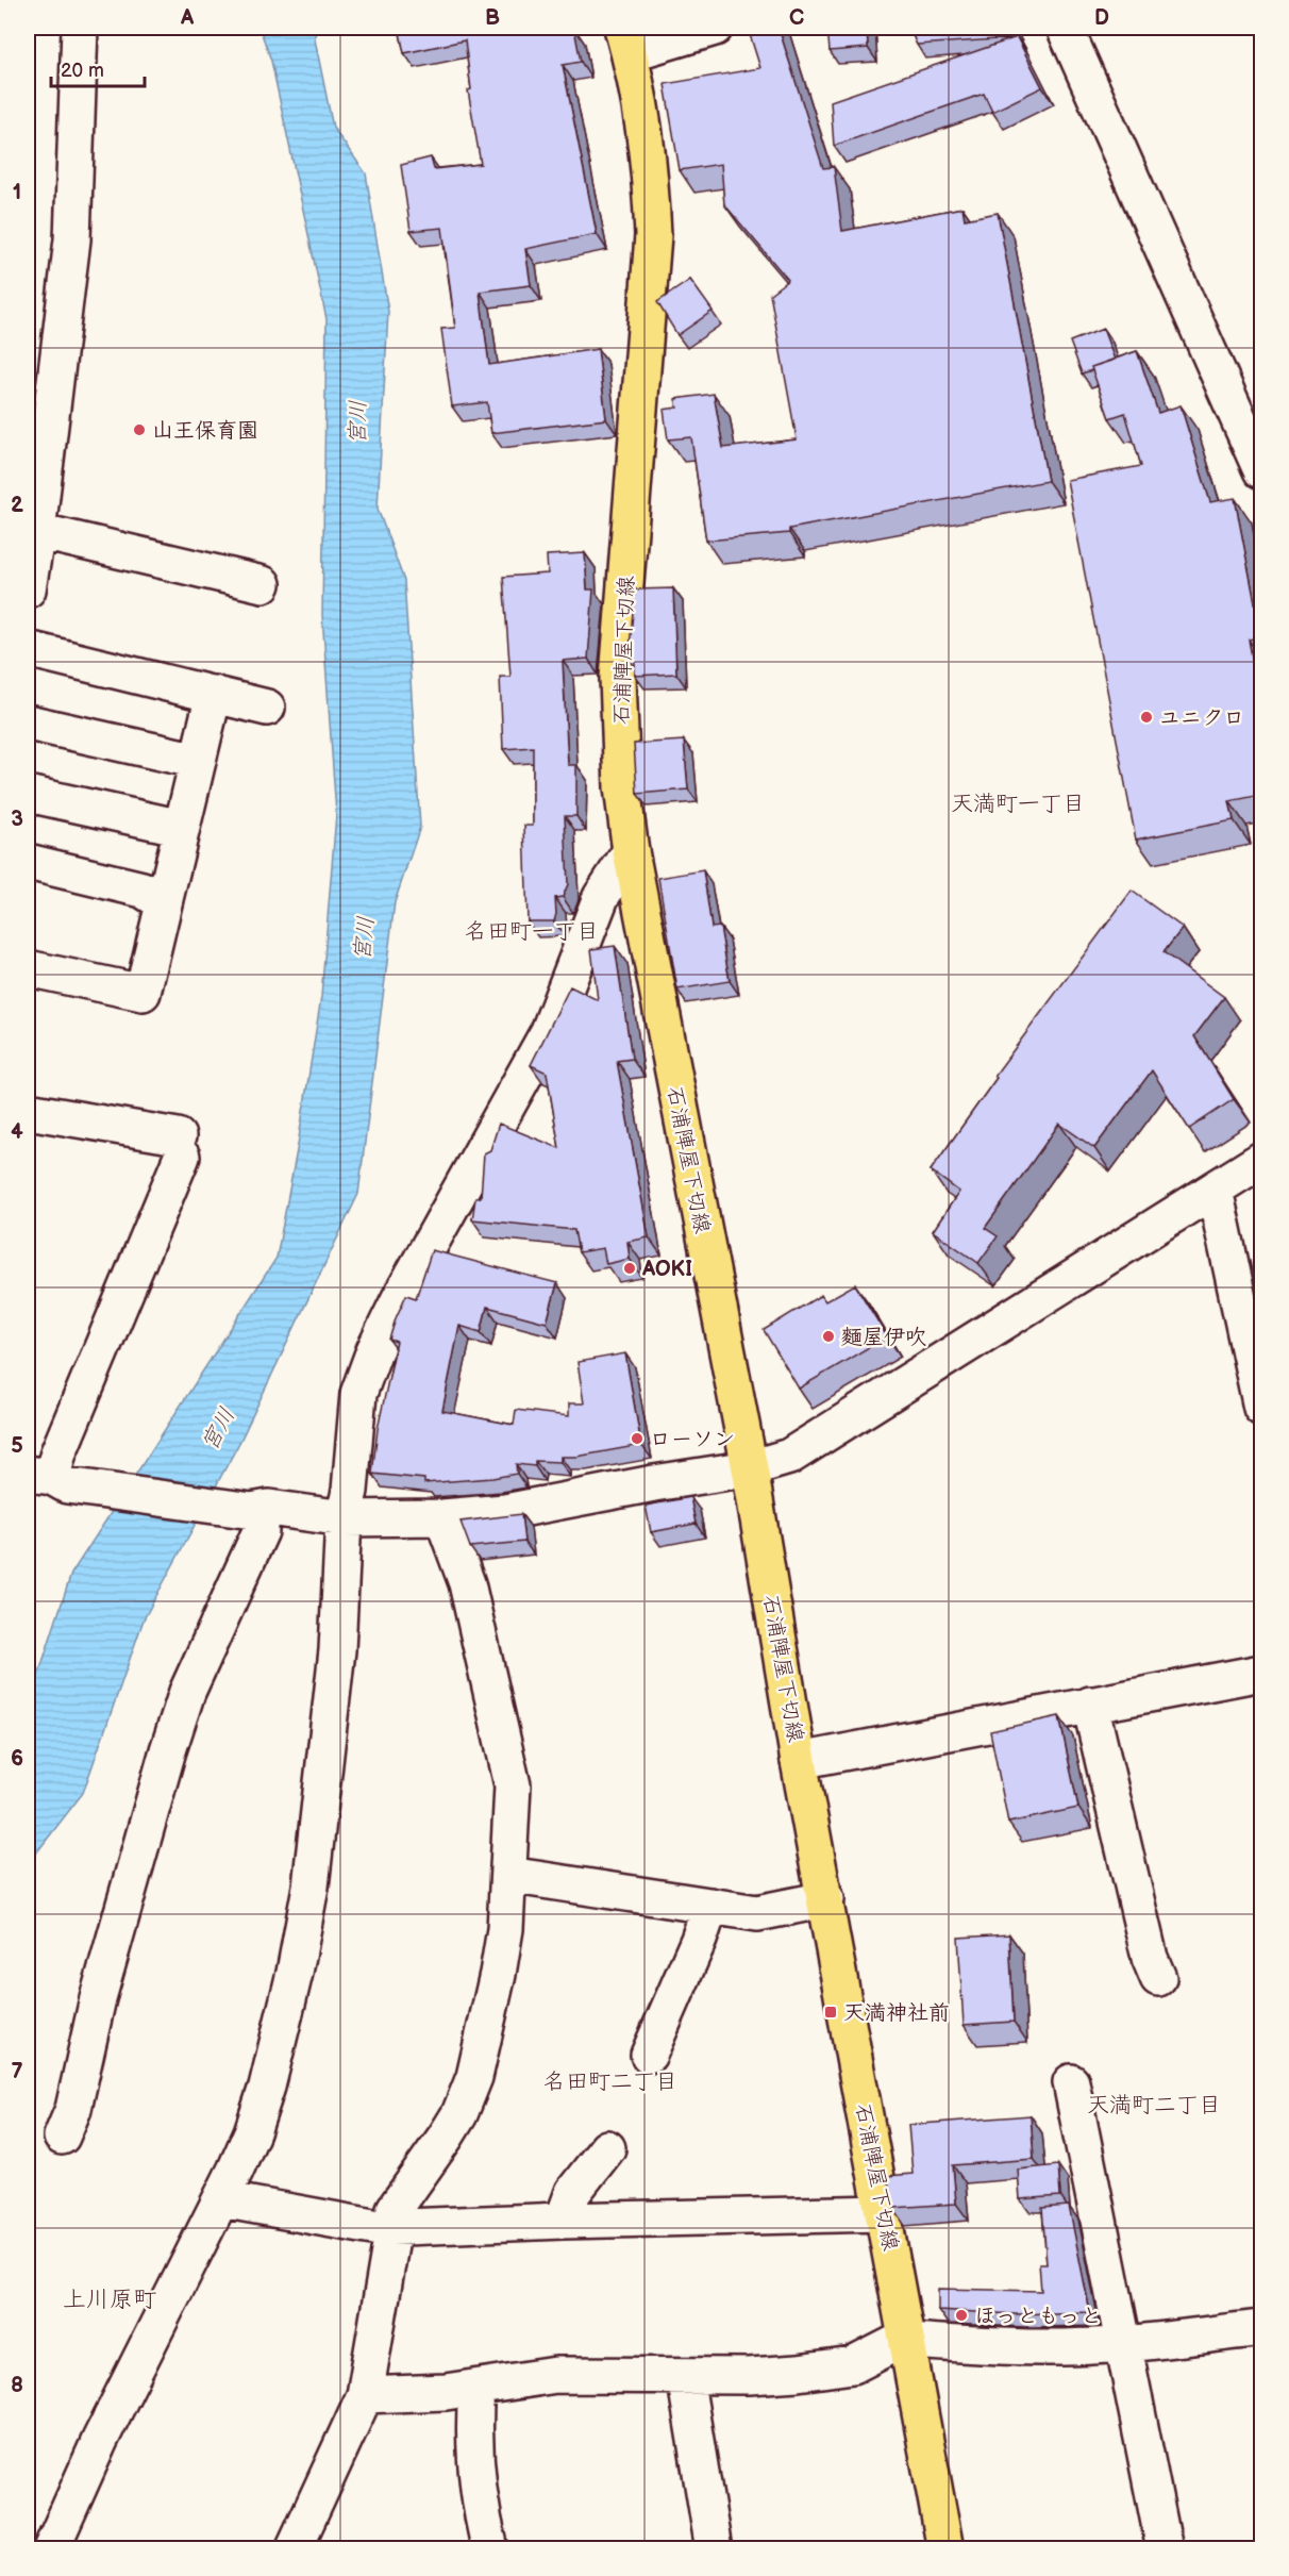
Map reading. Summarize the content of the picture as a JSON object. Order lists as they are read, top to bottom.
{
  "streets": {
    "main road": ["石浦陣屋下切線"]
  },
  "districts": [
    "天満町一丁目",
    "名田町一丁目",
    "名田町二丁目",
    "天満町二丁目",
    "上川原町"
  ],
  "water": ["宮川"],
  "places": {
    "other": [
      "山王保育園",
      "ユニクロ",
      "AOKI",
      "麵屋伊吹",
      "ローソン",
      "ほっともっと"
    ],
    "transit": ["天満神社前"]
  },
  "scale_bar": "20 m",
  "grid": {
    "columns": [
      "A",
      "B",
      "C",
      "D"
    ],
    "rows": [
      "1",
      "2",
      "3",
      "4",
      "5",
      "6",
      "7",
      "8"
    ]
  }
}
